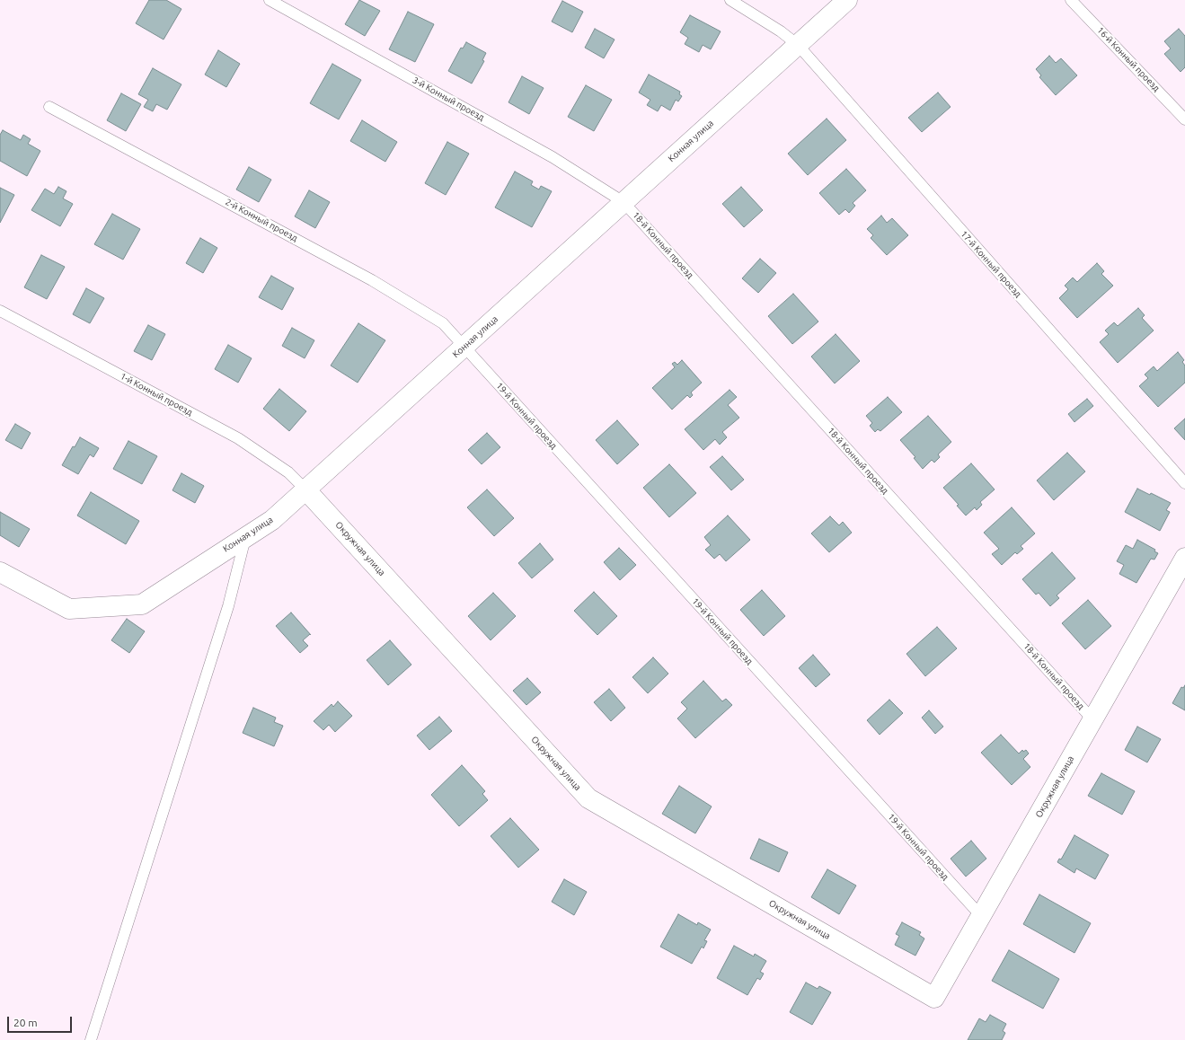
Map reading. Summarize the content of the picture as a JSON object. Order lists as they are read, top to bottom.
{
  "streets": {
    "street": ["Конная улица", "Окружная улица"],
    "lane": [
      "16-й Конный проезд",
      "3-й Конный проезд",
      "2-й Конный проезд",
      "18-й Конный проезд",
      "17-й Конный проезд",
      "1-й Конный проезд",
      "19-й Конный проезд"
    ]
  },
  "crossings": [
    ["3-й Конный проезд", "Конная улица"],
    ["3-й Конный проезд", "18-й Конный проезд"],
    ["Конная улица", "2-й Конный проезд"],
    ["Конная улица", "18-й Конный проезд"],
    ["Конная улица", "17-й Конный проезд"],
    ["Конная улица", "1-й Конный проезд"],
    ["Конная улица", "19-й Конный проезд"],
    ["Конная улица", "Окружная улица"],
    ["2-й Конный проезд", "19-й Конный проезд"],
    ["18-й Конный проезд", "Окружная улица"],
    ["1-й Конный проезд", "Окружная улица"],
    ["19-й Конный проезд", "Окружная улица"]
  ],
  "scale_bar": "20 m"
}
